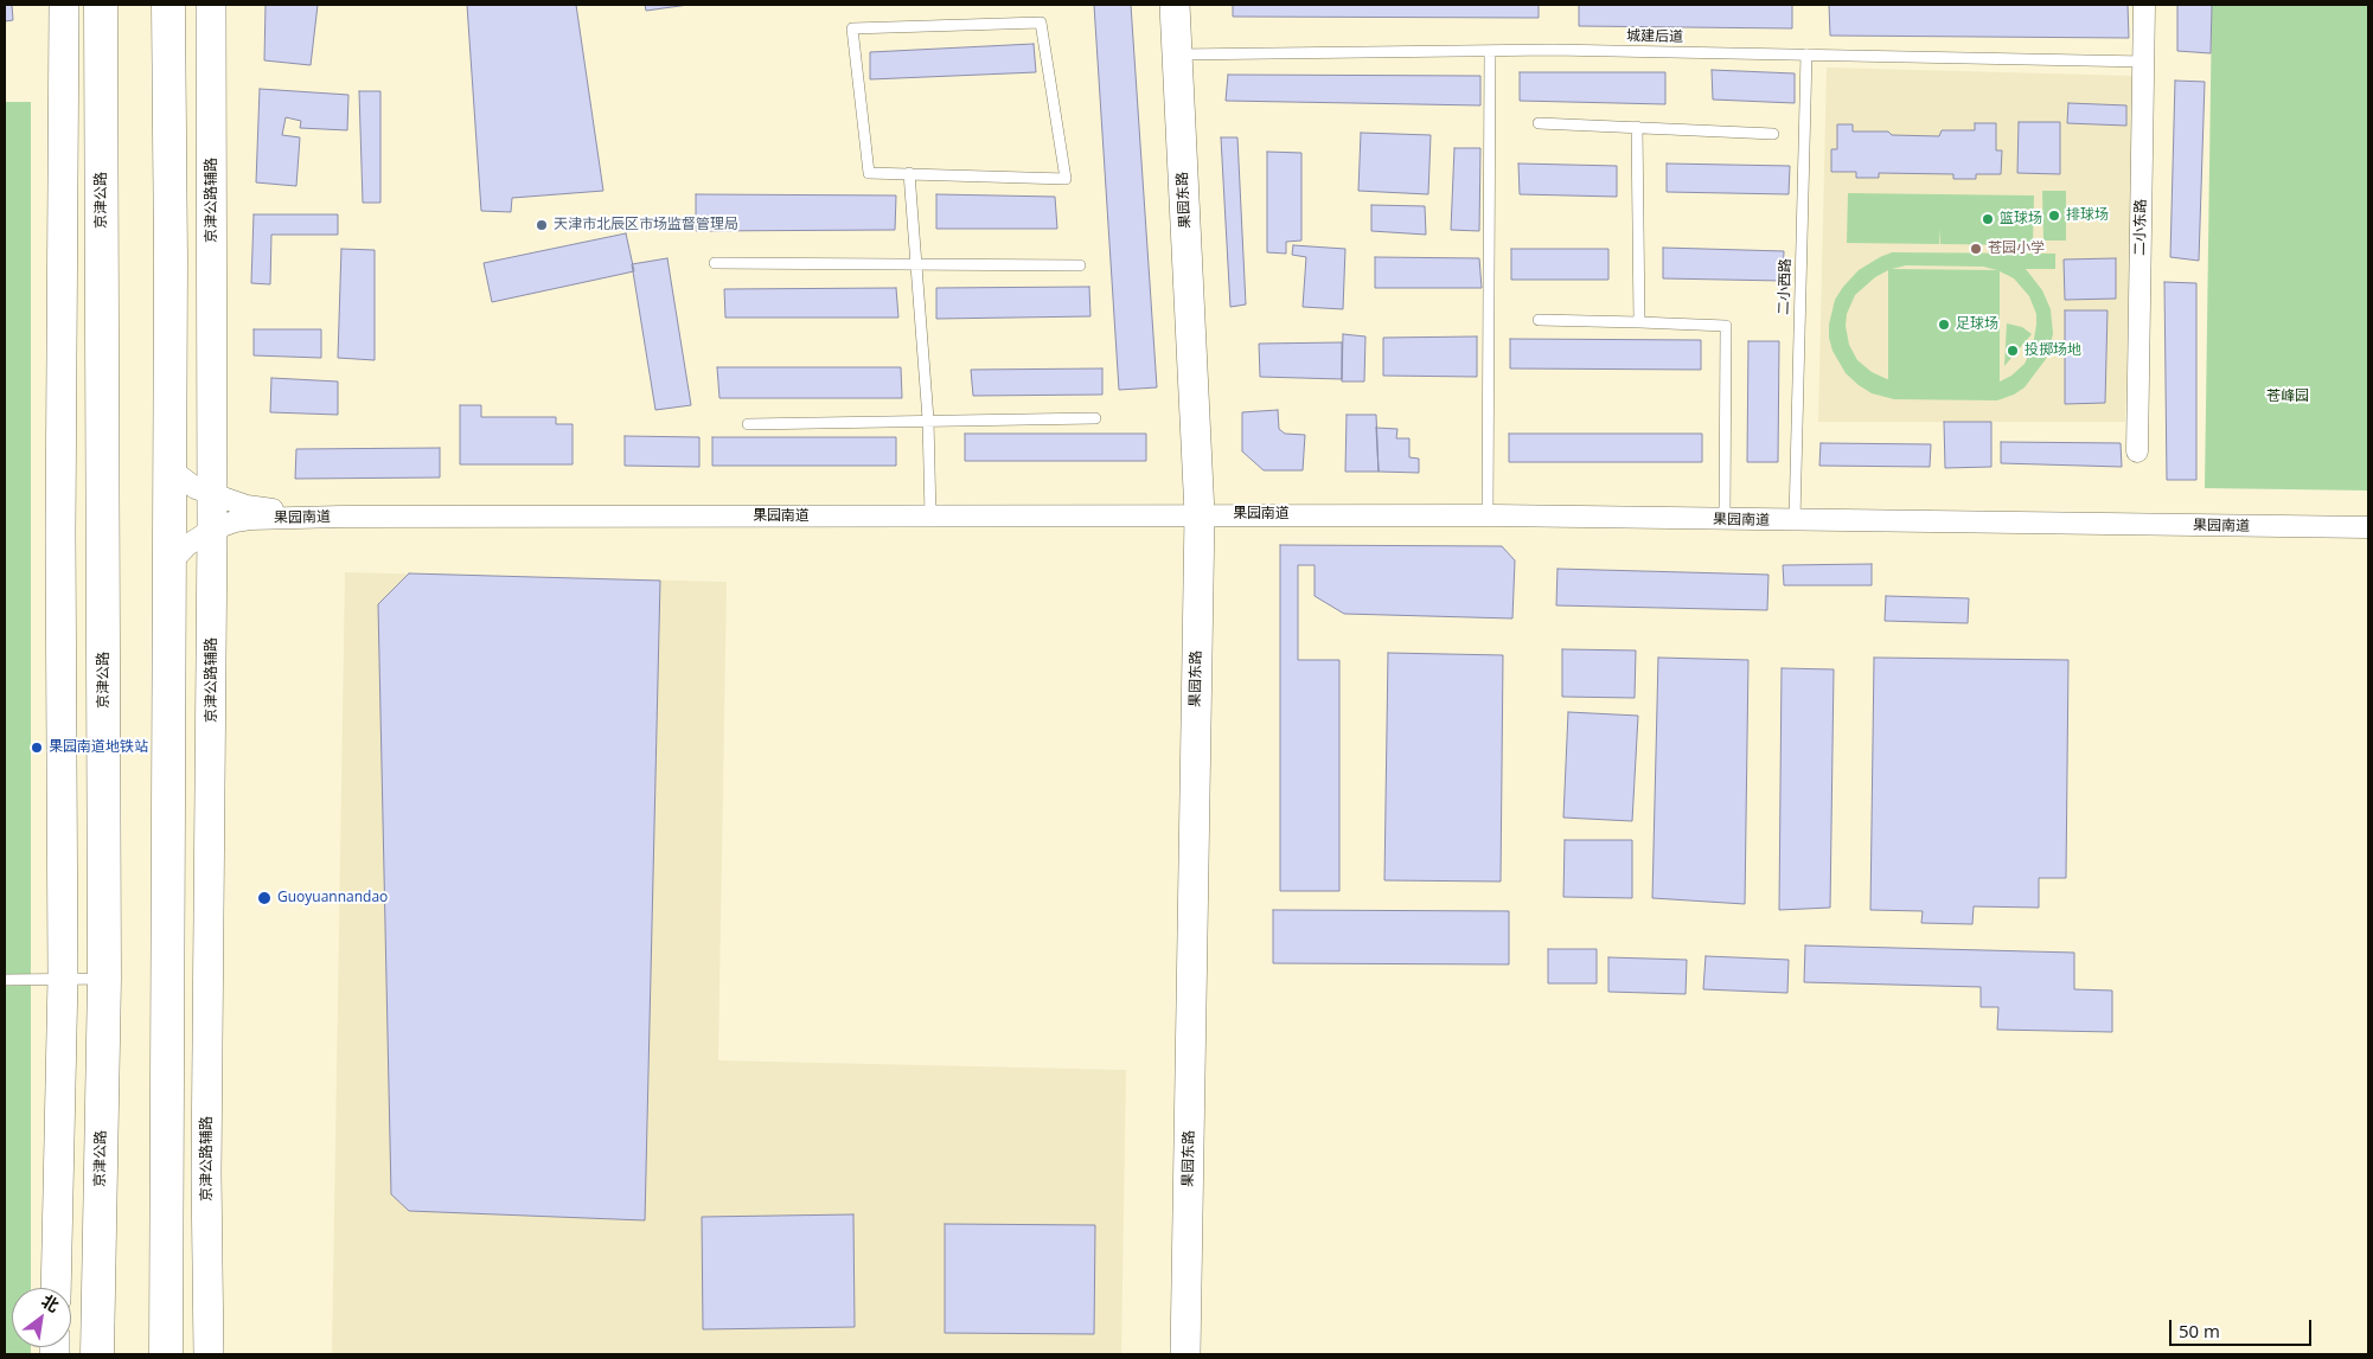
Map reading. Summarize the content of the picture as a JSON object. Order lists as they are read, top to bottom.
{
  "streets": {
    "highway": ["京津公路"],
    "main road": ["京津公路辅路", "果园东路"],
    "street": ["二小东路", "果园南道"],
    "lane": ["城建后道", "二小西路"]
  },
  "crossings": [
    ["城建后道", "果园东路"],
    ["城建后道", "二小东路"],
    ["城建后道", "二小西路"],
    ["京津公路辅路", "果园南道"],
    ["果园东路", "果园南道"],
    ["二小西路", "果园南道"]
  ],
  "parks": ["苍峰园"],
  "places": [
    "排球场",
    "篮球场",
    "天津市北辰区市场监督管理局",
    "苍园小学",
    "足球场",
    "投掷场地",
    "果园南道地铁站",
    "Guoyuannandao"
  ],
  "scale_bar": "50 m",
  "north": "top right"
}
